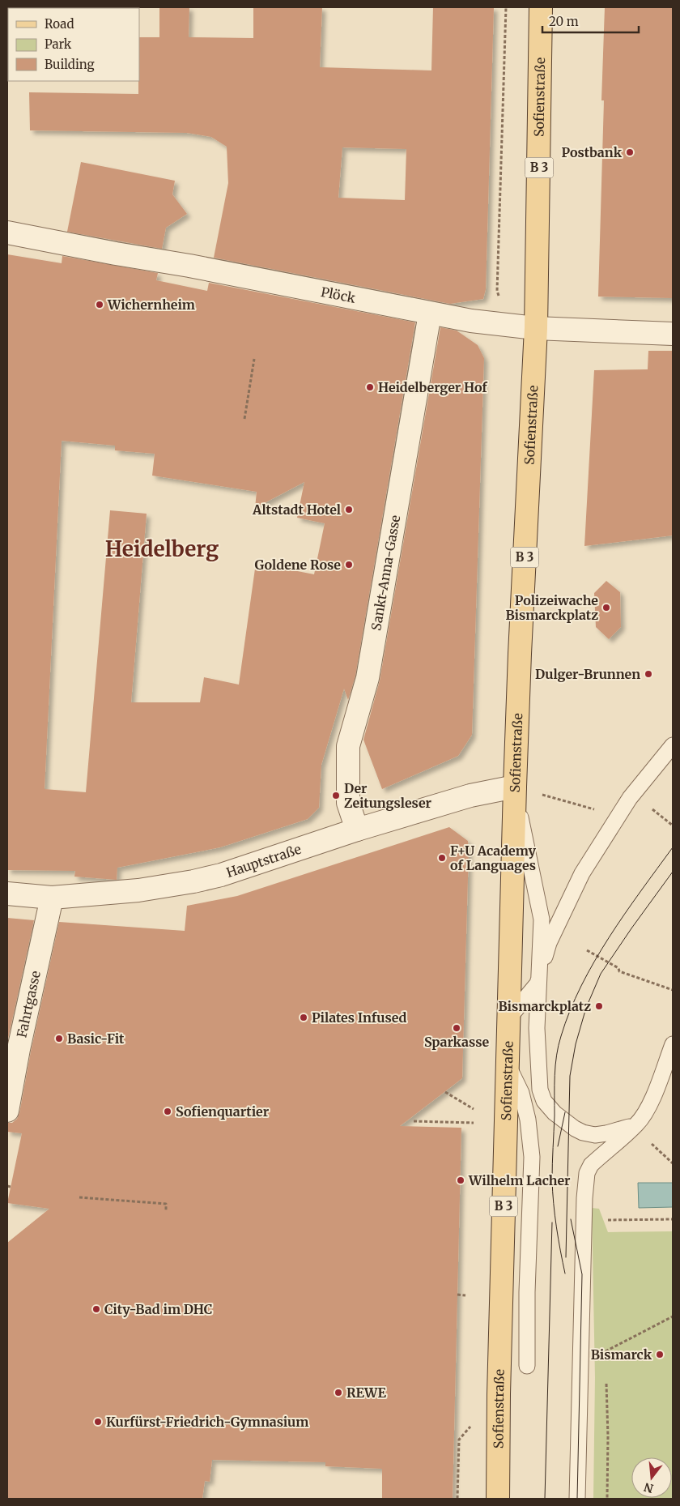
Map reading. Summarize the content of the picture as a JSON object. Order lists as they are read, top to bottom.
{
  "streets": {
    "main road": ["Sofienstraße", "B 3"],
    "street": [
      "Plöck",
      "Sankt-Anna-Gasse",
      "Hauptstraße",
      "Fahrtgasse"
    ]
  },
  "crossings": [
    ["Sofienstraße", "Plöck"],
    ["Sofienstraße", "Hauptstraße"],
    ["Plöck", "Sankt-Anna-Gasse"],
    ["Sankt-Anna-Gasse", "Hauptstraße"],
    ["Hauptstraße", "Fahrtgasse"]
  ],
  "districts": ["Heidelberg"],
  "places": [
    "Postbank",
    "Wichernheim",
    "Heidelberger Hof",
    "Altstadt Hotel",
    "Goldene Rose",
    "Polizeiwache Bismarckplatz",
    "Dulger-Brunnen",
    "Der Zeitungsleser",
    "F+U Academy of Languages",
    "Bismarckplatz",
    "Pilates Infused",
    "Sparkasse",
    "Basic-Fit",
    "Sofienquartier",
    "Wilhelm Lacher",
    "City-Bad im DHC",
    "Bismarck",
    "REWE",
    "Kurfürst-Friedrich-Gymnasium"
  ],
  "legend": ["Road", "Park", "Building"],
  "scale_bar": "20 m",
  "north": "bottom"
}
